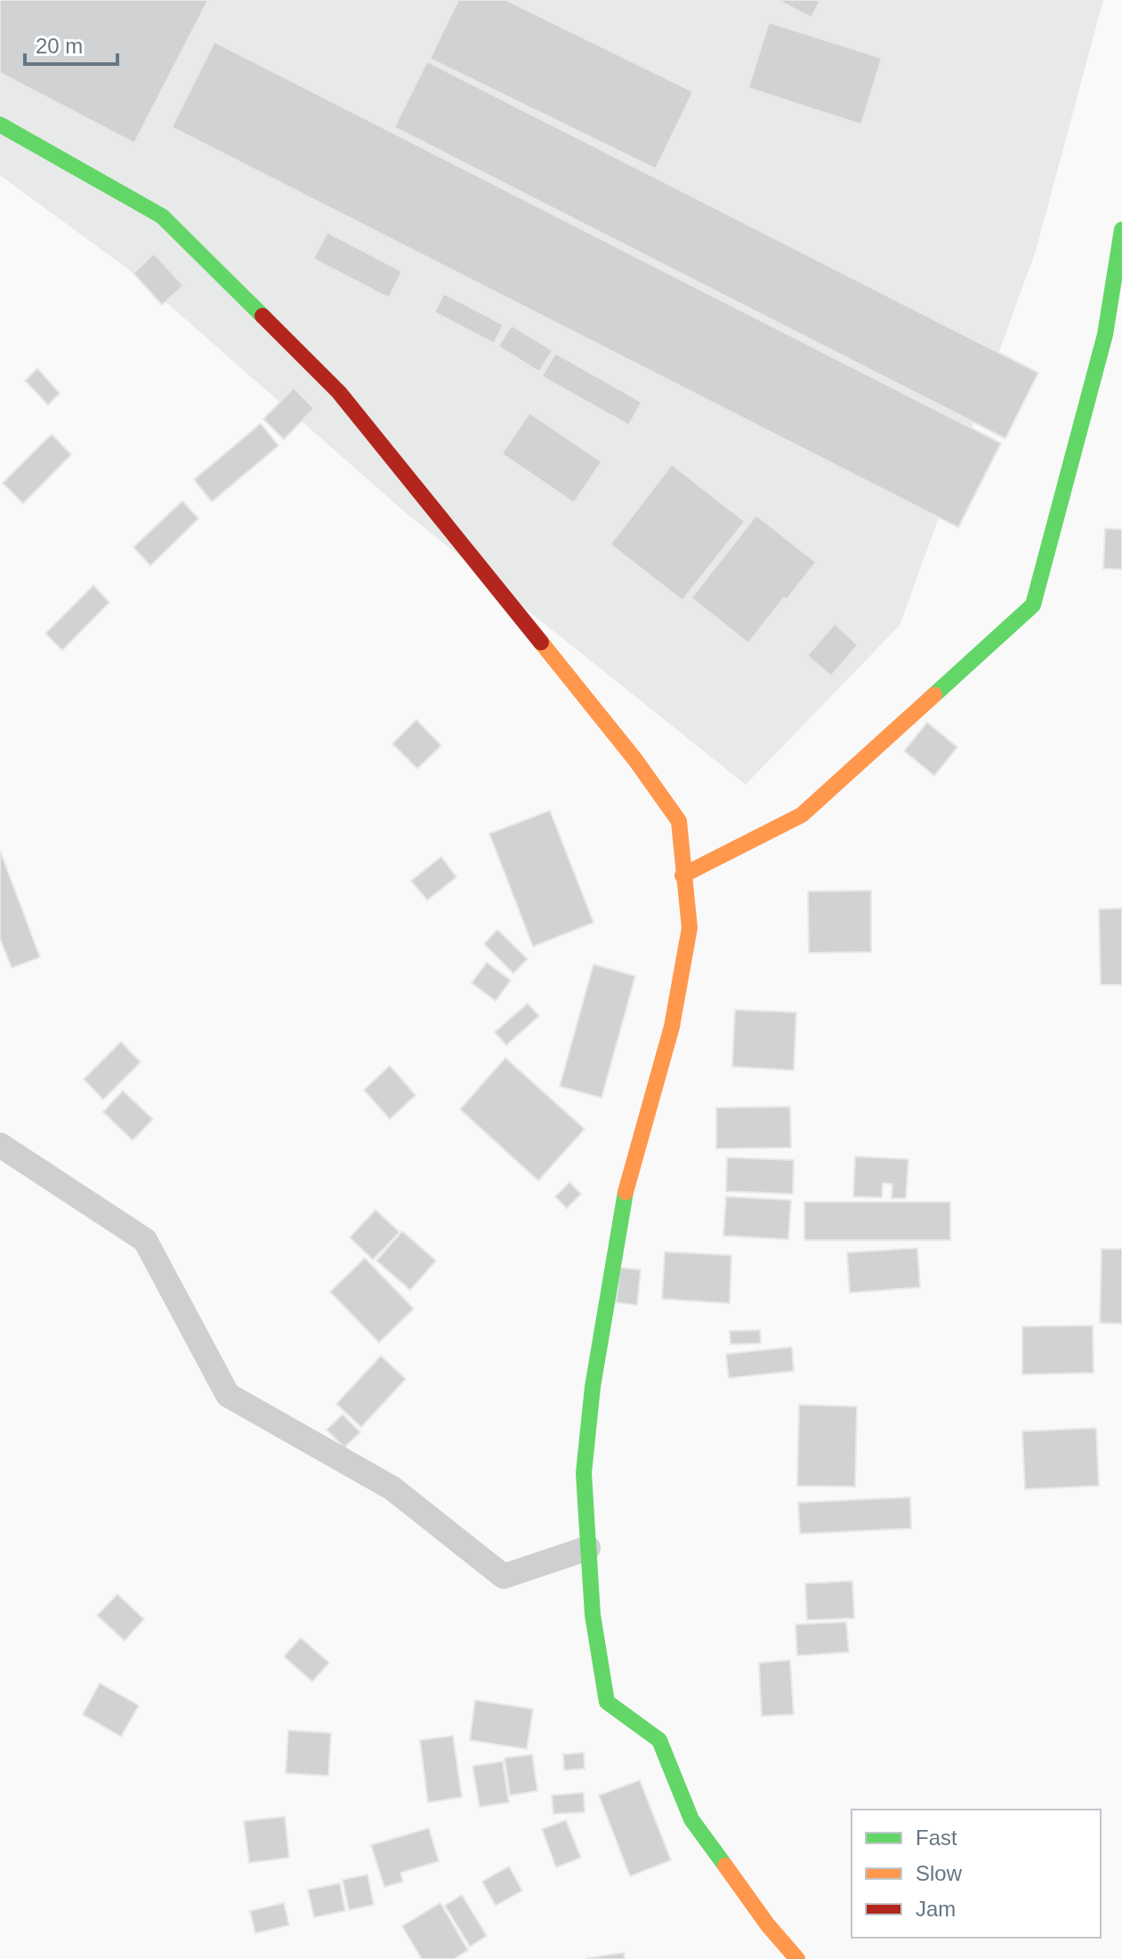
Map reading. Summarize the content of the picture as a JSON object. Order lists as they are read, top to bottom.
{
  "legend": ["Fast", "Slow", "Jam"],
  "scale_bar": "20 m"
}
